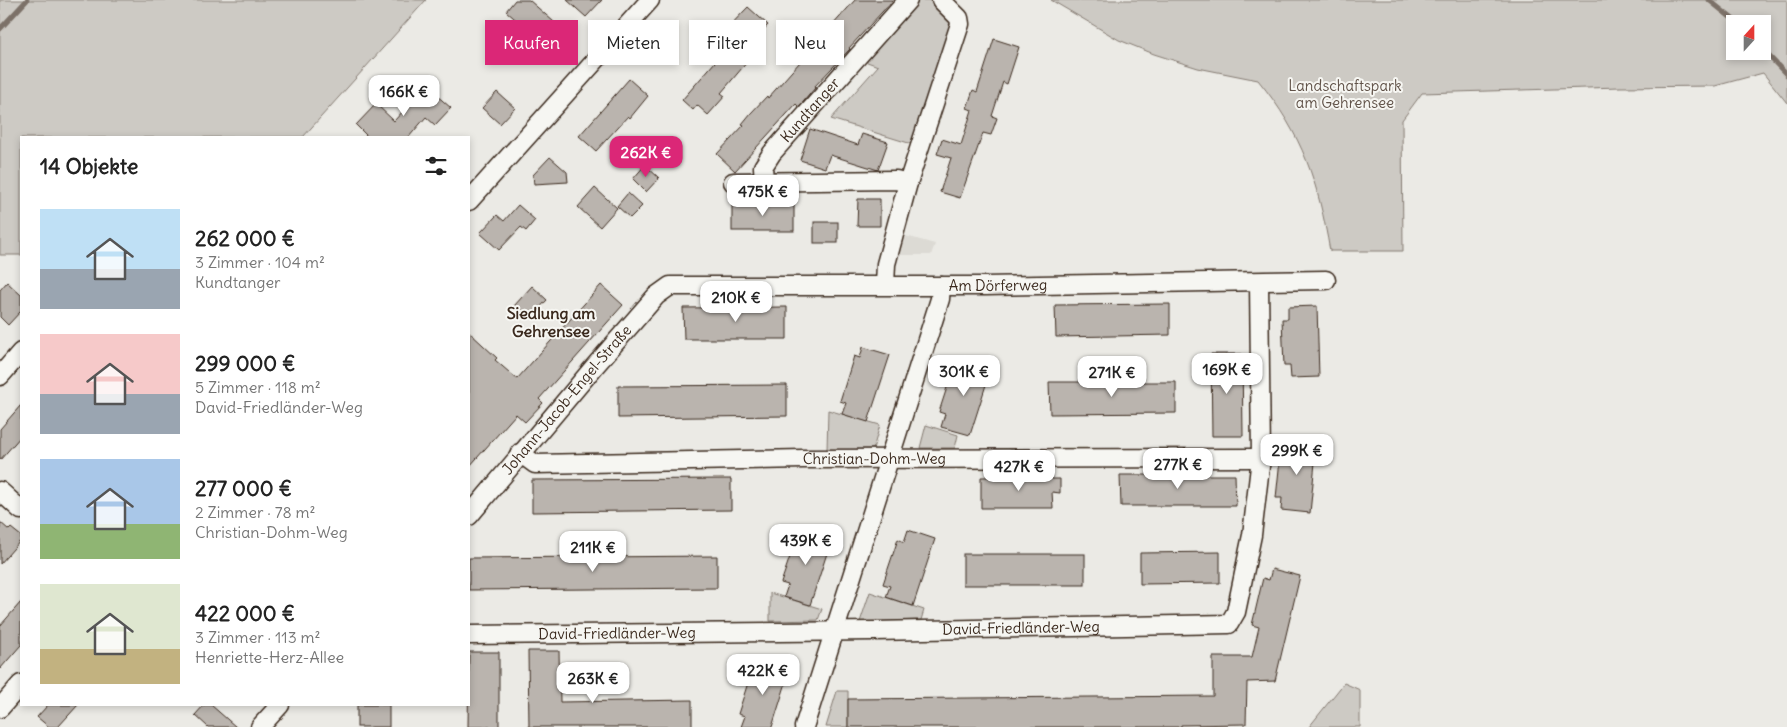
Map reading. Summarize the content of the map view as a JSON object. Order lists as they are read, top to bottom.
{
  "streets": {
    "street": [
      "Kundtanger",
      "Am Dörferweg",
      "Johann-Jacob-Engel-Straße",
      "Christian-Dohm-Weg",
      "David-Friedländer-Weg"
    ]
  },
  "crossings": [
    ["Am Dörferweg", "Johann-Jacob-Engel-Straße"],
    ["Am Dörferweg", "David-Friedländer-Weg"],
    ["Johann-Jacob-Engel-Straße", "Christian-Dohm-Weg"],
    ["Christian-Dohm-Weg", "David-Friedländer-Weg"]
  ],
  "districts": ["Siedlung am Gehrensee"],
  "parks": ["Landschaftspark am Gehrensee"],
  "north": "top",
  "page": {
    "chip": [
      "Kaufen",
      "Mieten",
      "Filter",
      "Neu"
    ],
    "price": [
      "166K €",
      "262K €",
      "475K €",
      "210K €",
      "169K €",
      "301K €",
      "271K €",
      "299K €",
      "277K €",
      "427K €",
      "439K €",
      "211K €",
      "422K €",
      "263K €"
    ],
    "heading": "14 Objekte",
    "list": [
      {
        "name": "262 000 €",
        "note": "3 Zimmer · 104 m² · Kundtanger"
      },
      {
        "name": "299 000 €",
        "note": "5 Zimmer · 118 m² · David-Friedländer-Weg"
      },
      {
        "name": "277 000 €",
        "note": "2 Zimmer · 78 m² · Christian-Dohm-Weg"
      },
      {
        "name": "422 000 €",
        "note": "3 Zimmer · 113 m² · Henriette-Herz-Allee"
      }
    ]
  }
}
